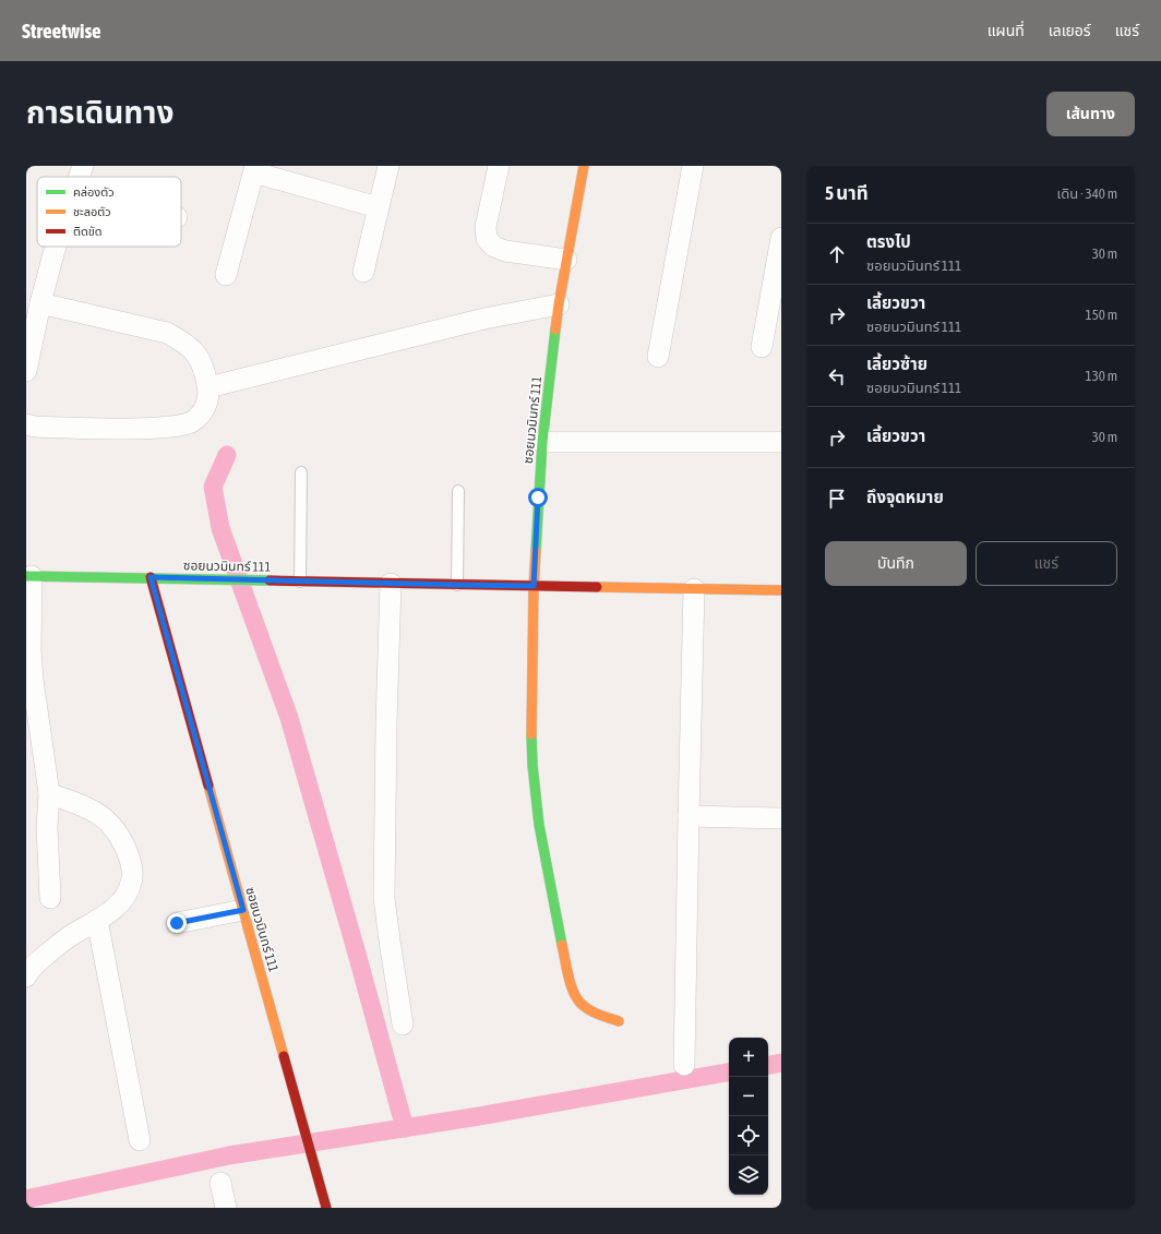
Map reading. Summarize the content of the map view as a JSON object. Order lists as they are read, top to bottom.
{
  "streets": {
    "street": ["ซอยนวมินทร์ 111"]
  },
  "legend": ["คล่องตัว", "ชะลอตัว", "ติดขัด"],
  "page": {
    "header": "Streetwise",
    "nav": ["แผนที่", "เลเยอร์", "แชร์"],
    "title": "การเดินทาง",
    "buttons": [
      "เส้นทาง",
      ["บันทึก", "แชร์"]
    ],
    "heading": ["5 นาที", "เดิน · 340 m"],
    "list": [
      ["ตรงไป", "ซอยนวมินทร์ 111", "30 m"],
      ["เลี้ยวขวา", "ซอยนวมินทร์ 111", "150 m"],
      ["เลี้ยวซ้าย", "ซอยนวมินทร์ 111", "130 m"],
      ["เลี้ยวขวา", "30 m"],
      "ถึงจุดหมาย"
    ],
    "map_buttons": ["+", "−"]
  }
}
